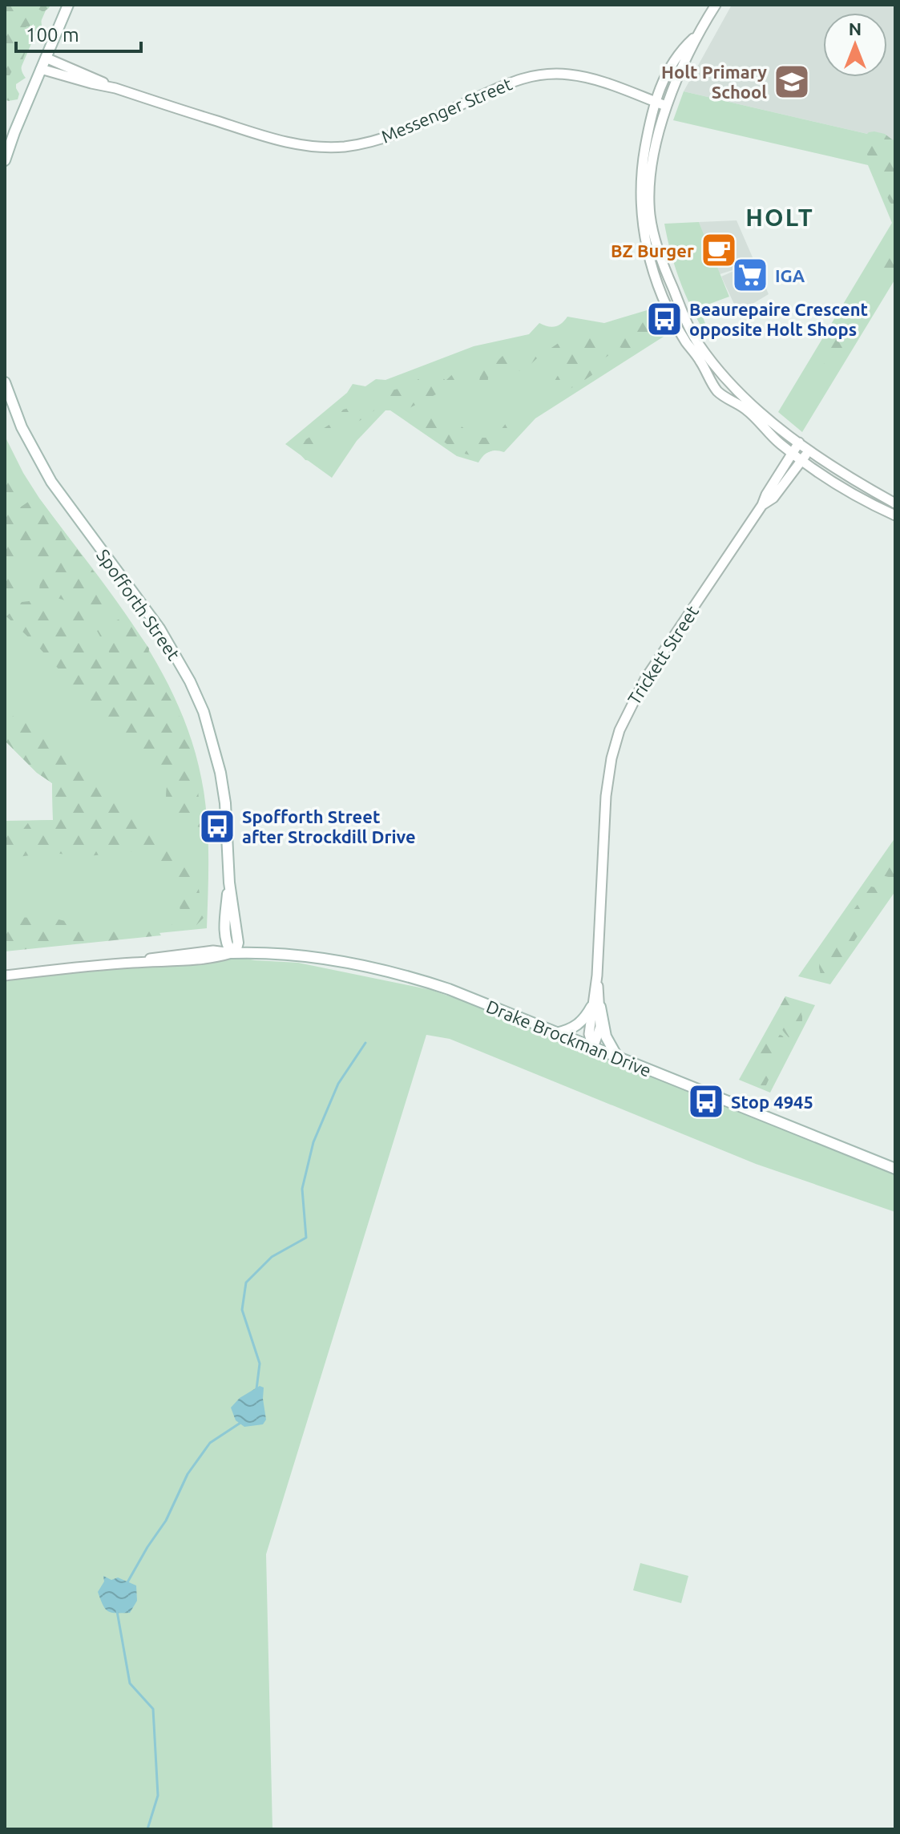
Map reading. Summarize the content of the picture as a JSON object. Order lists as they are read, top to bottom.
{
  "streets": {
    "main road": ["Spofforth Street", "Drake Brockman Drive"],
    "street": ["Messenger Street", "Trickett Street"]
  },
  "crossings": [
    ["Spofforth Street", "Drake Brockman Drive"],
    ["Trickett Street", "Drake Brockman Drive"]
  ],
  "districts": ["HOLT"],
  "places": {
    "school or university": ["Holt Primary School"],
    "cafe": ["BZ Burger"],
    "supermarket": ["IGA"],
    "bus stop": ["Beaurepaire Crescent opposite Holt Shops", "Spofforth Street after Strockdill Drive", "Stop 4945"]
  },
  "scale_bar": "100 m",
  "north": "top"
}
